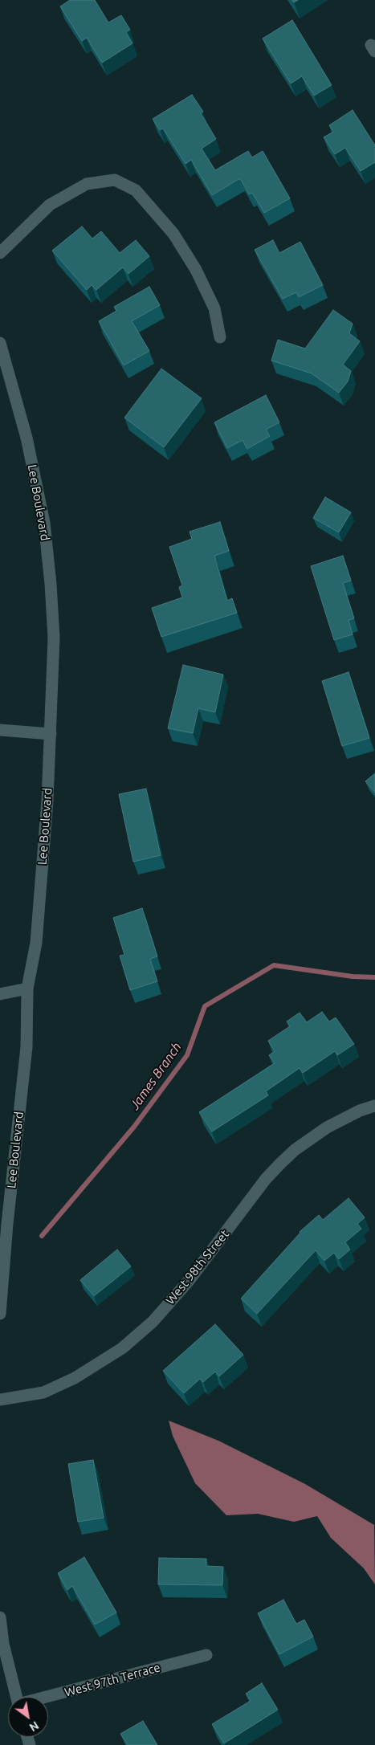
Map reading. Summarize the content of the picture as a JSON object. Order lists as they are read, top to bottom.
{
  "streets": {
    "street": ["Lee Boulevard", "West 98th Street", "West 97th Terrace"]
  },
  "water": ["James Branch"],
  "north": "bottom right"
}
